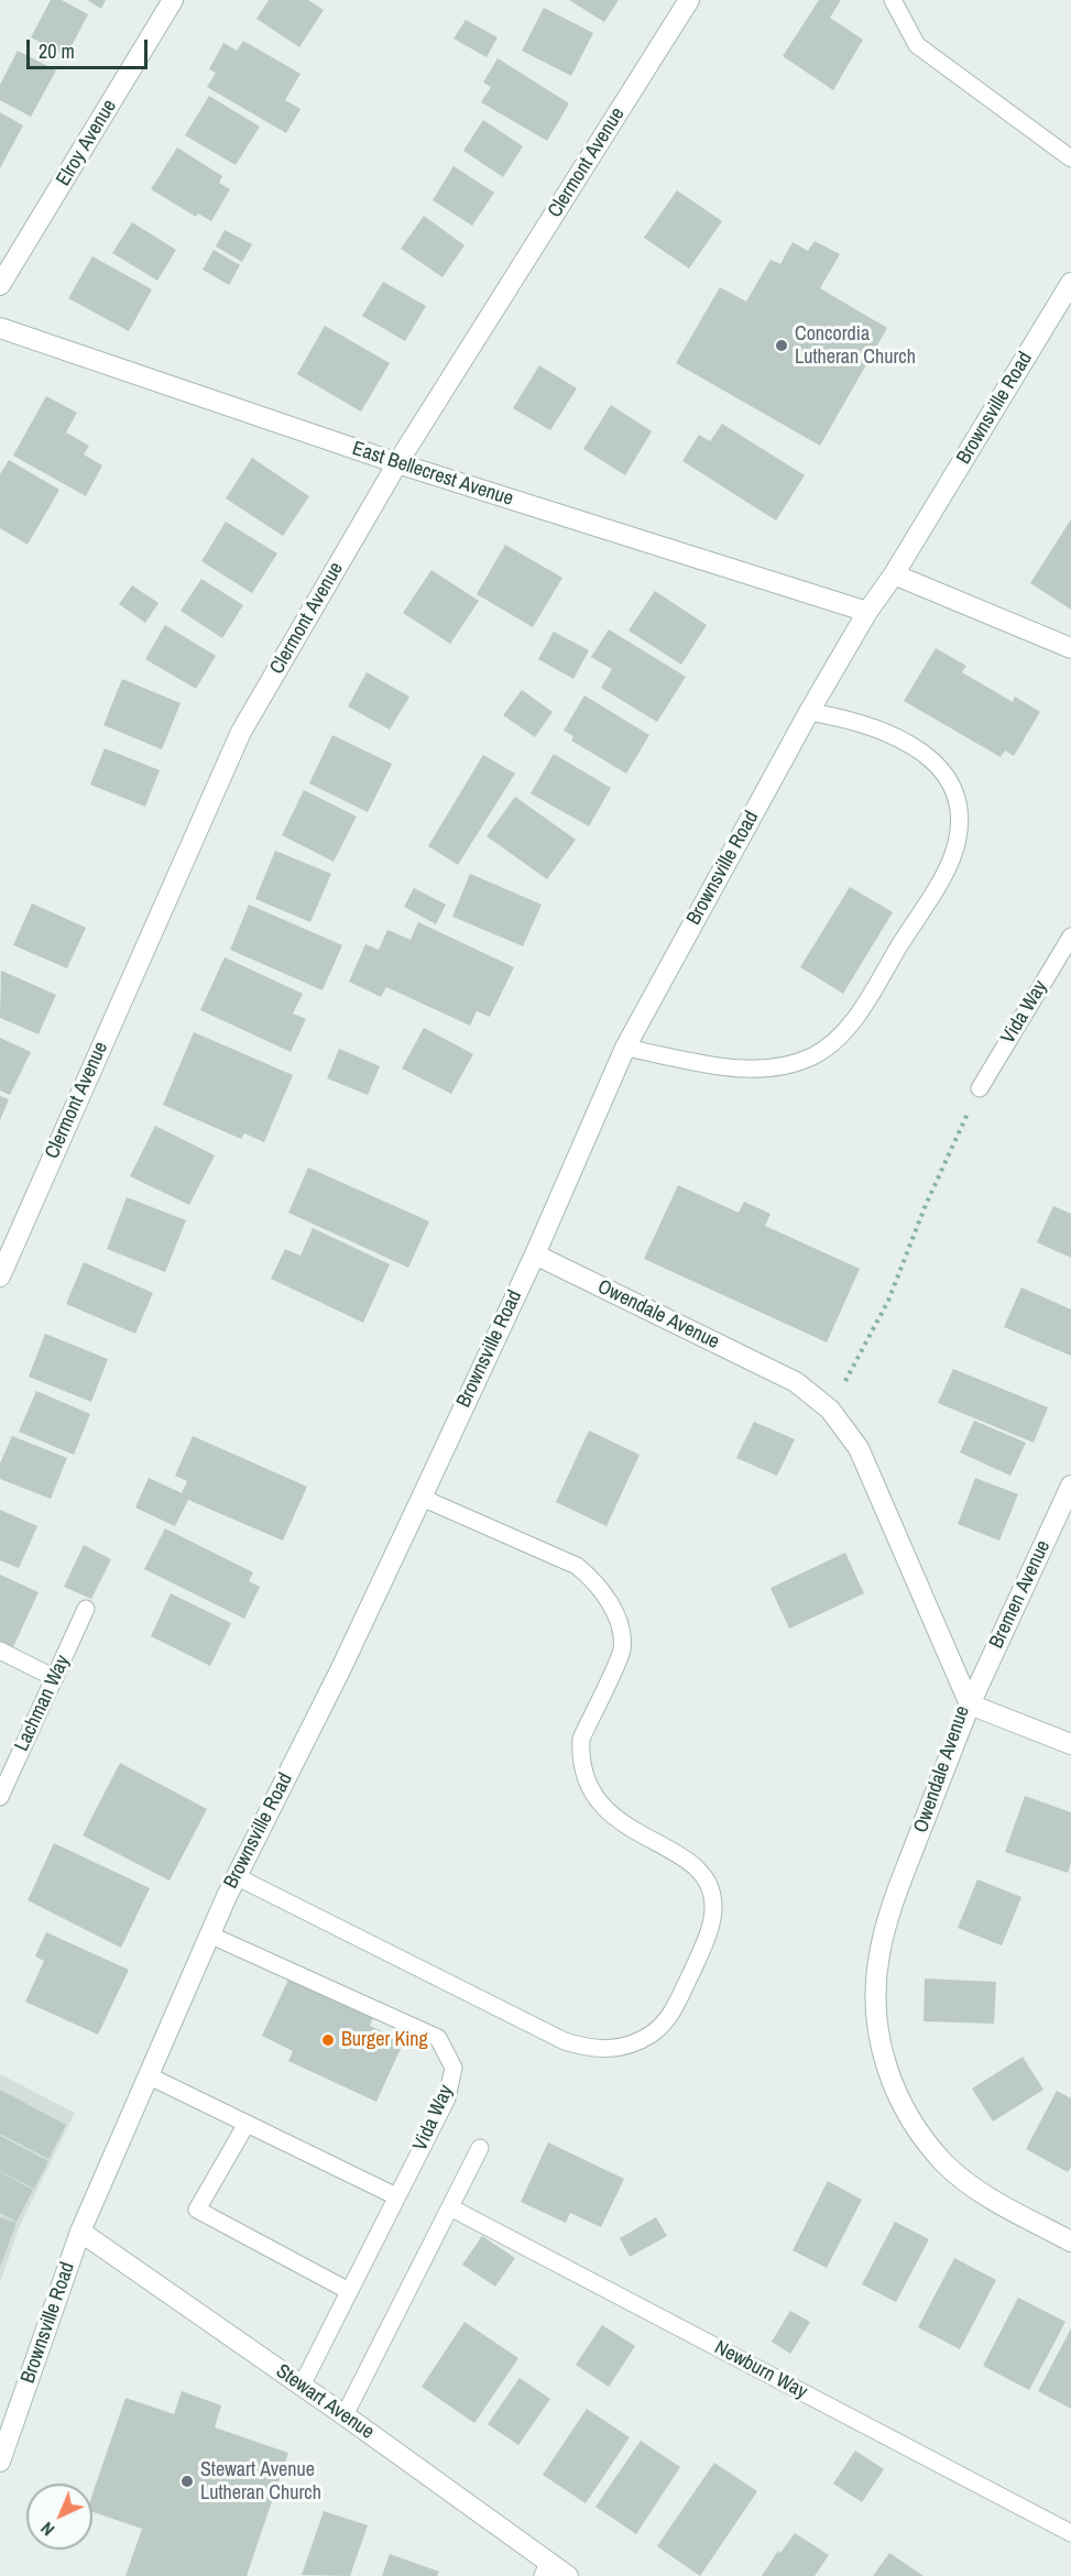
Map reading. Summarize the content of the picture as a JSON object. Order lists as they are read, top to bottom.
{
  "streets": {
    "street": [
      "Elroy Avenue",
      "Clermont Avenue",
      "Brownsville Road",
      "East Bellecrest Avenue",
      "Owendale Avenue",
      "Bremen Avenue",
      "Stewart Avenue"
    ],
    "lane": ["Vida Way", "Lachman Way", "Newburn Way"]
  },
  "crossings": [
    ["Clermont Avenue", "East Bellecrest Avenue"],
    ["Brownsville Road", "East Bellecrest Avenue"],
    ["Brownsville Road", "Vida Way"],
    ["Brownsville Road", "Owendale Avenue"],
    ["Brownsville Road", "Stewart Avenue"],
    ["Vida Way", "Stewart Avenue"],
    ["Owendale Avenue", "Bremen Avenue"]
  ],
  "places": ["Concordia Lutheran Church", "Burger King", "Stewart Avenue Lutheran Church"],
  "scale_bar": "20 m",
  "north": "bottom left"
}
